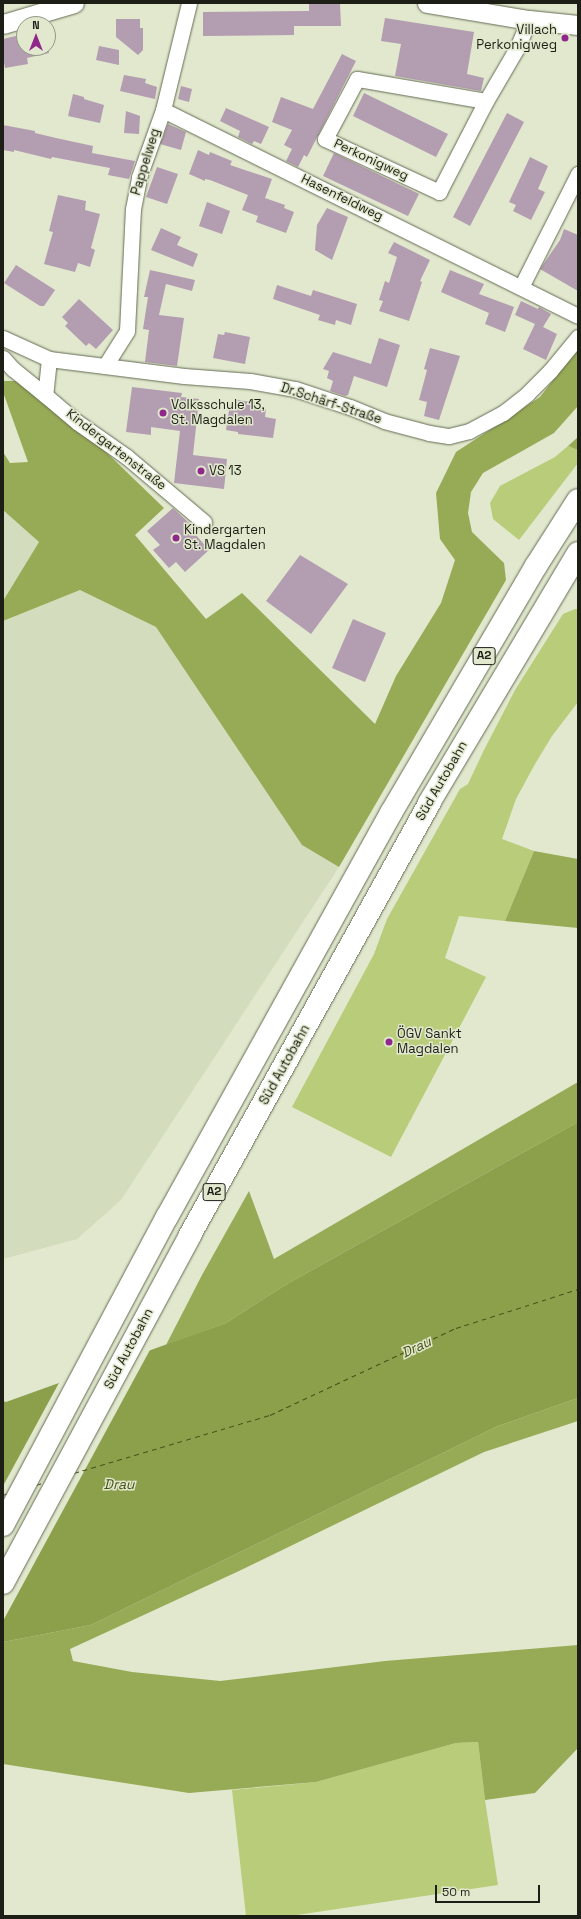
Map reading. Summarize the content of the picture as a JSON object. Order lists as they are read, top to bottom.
{
  "streets": {
    "highway": ["A2", "Süd Autobahn"],
    "street": [
      "Perkonigweg",
      "Pappelweg",
      "Hasenfeldweg",
      "Dr.Schärf-Straße",
      "Kindergartenstraße"
    ]
  },
  "crossings": [
    ["Pappelweg", "Hasenfeldweg"],
    ["Pappelweg", "Dr.Schärf-Straße"]
  ],
  "water": ["Drau"],
  "places": [
    "Villach Perkonigweg",
    "Volksschule 13, St. Magdalen",
    "VS 13",
    "Kindergarten St. Magdalen",
    "ÖGV Sankt Magdalen"
  ],
  "scale_bar": "50 m",
  "north": "top"
}
